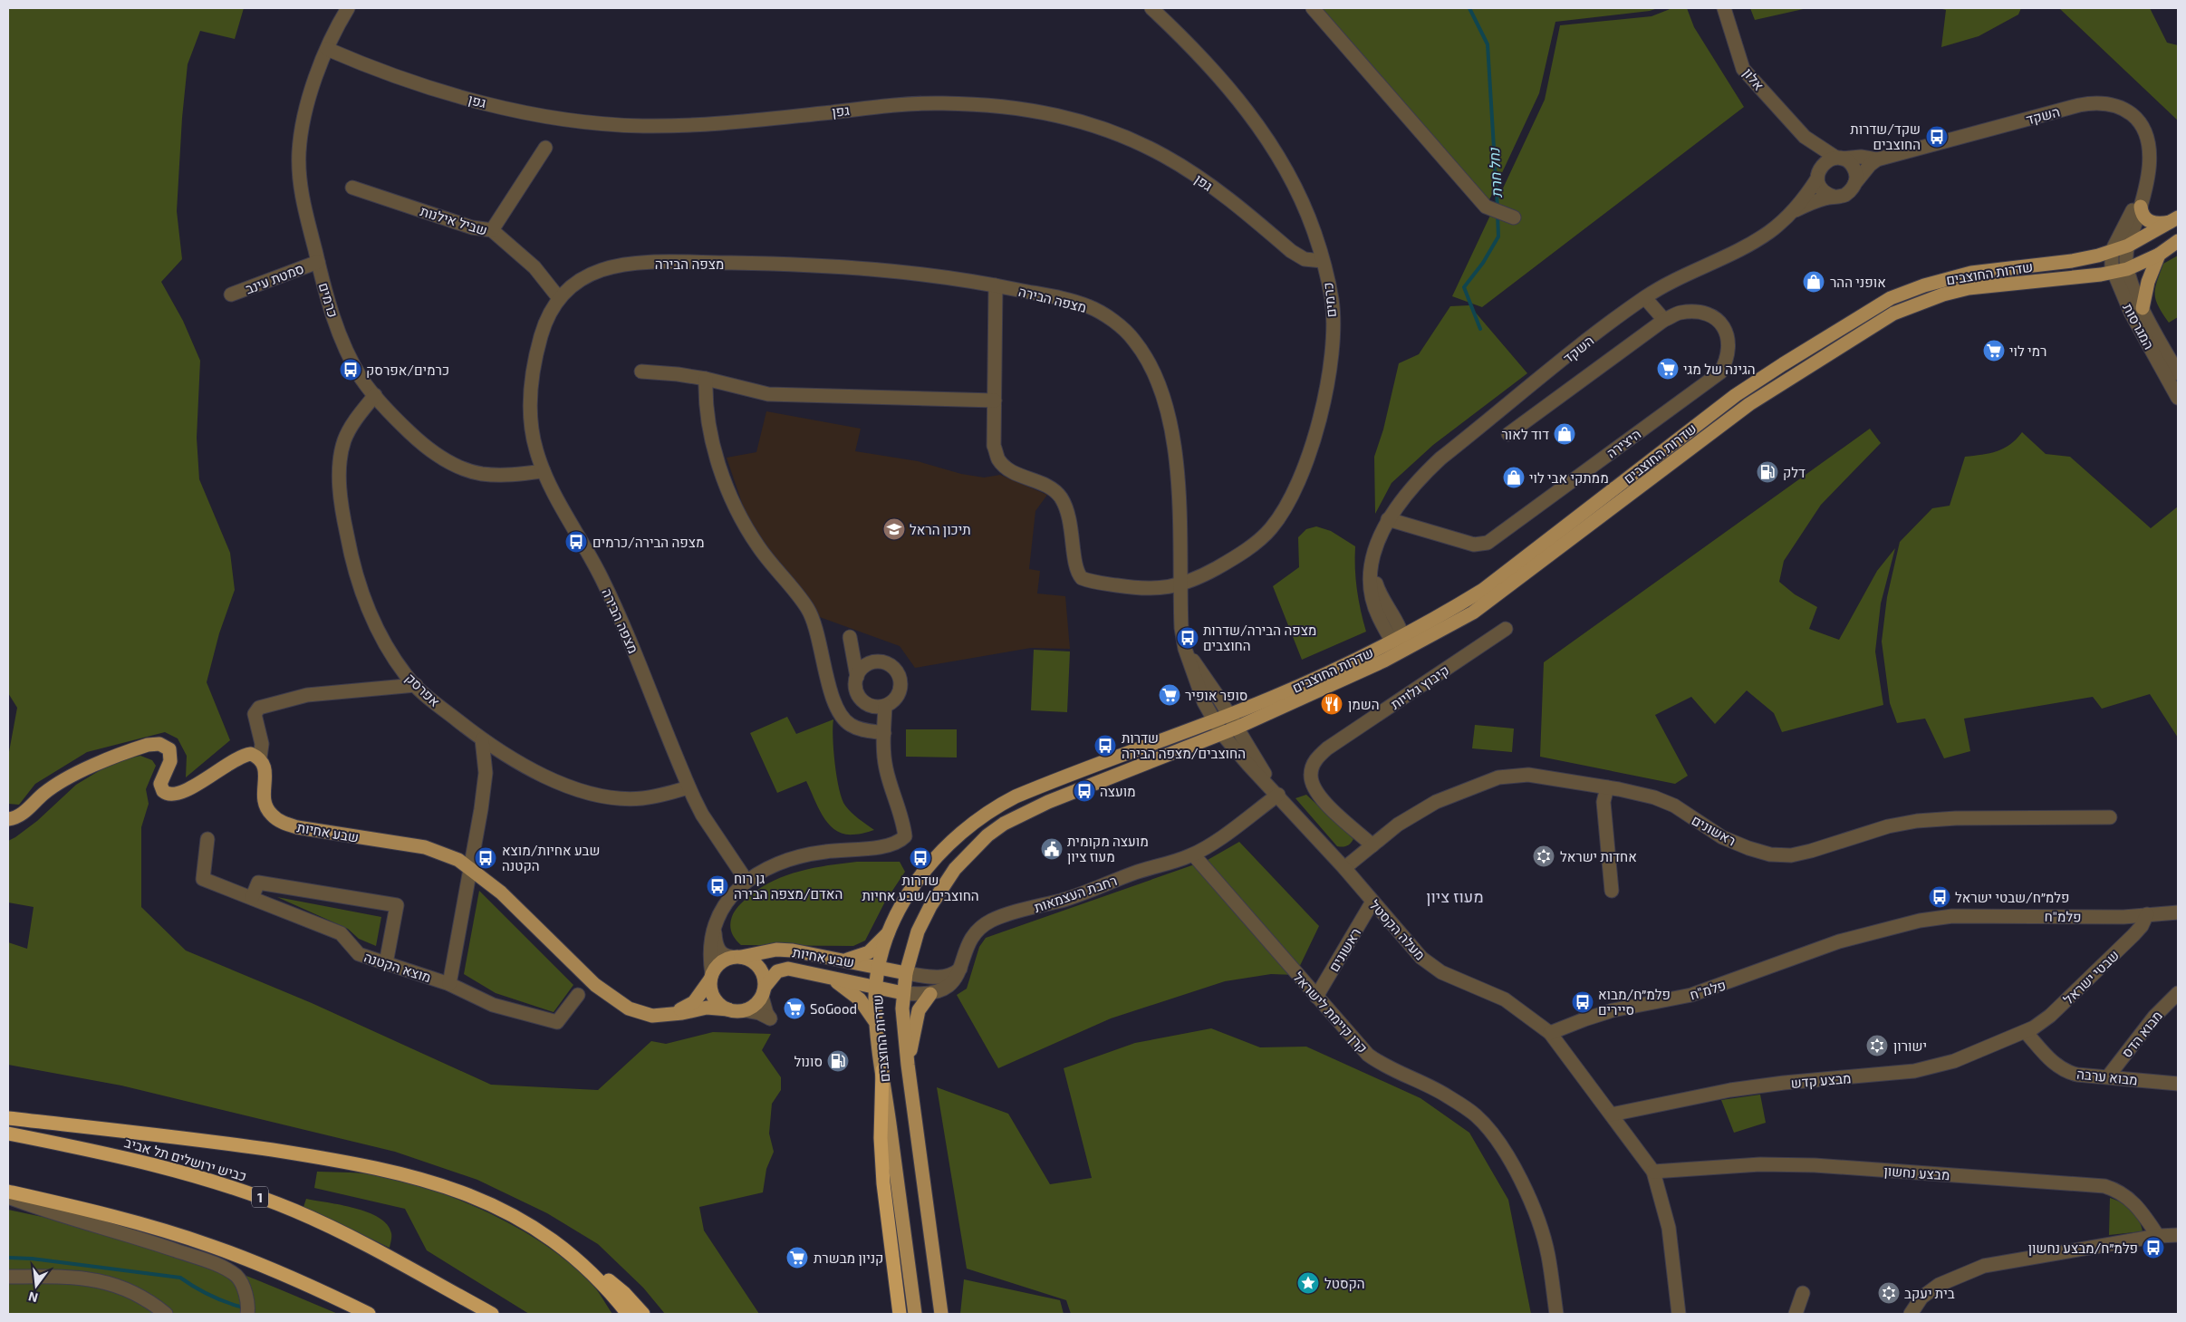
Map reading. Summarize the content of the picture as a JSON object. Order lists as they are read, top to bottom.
{
  "streets": {
    "highway": ["כביש ירושלים תל אביב", "1"],
    "main road": ["שדרות החוצבים", "שבע אחיות"],
    "street": [
      "אלון",
      "גפן",
      "השקד",
      "שביל אילנות",
      "מצפה הבירה",
      "סמטת עינב",
      "כרמים",
      "המגרסות",
      "היצירה",
      "קיבוץ גלויות",
      "אפרסק",
      "ראשונים",
      "רחבת העצמאות",
      "פלמ\"ח",
      "מעלה הקסטל",
      "מוצא הקטנה",
      "שבטי ישראל",
      "קרן קיימת לישראל",
      "מבוא הדס",
      "מבוא ערבה",
      "מבצע קדש",
      "מבצע נחשון"
    ]
  },
  "crossings": [
    ["אלון", "השקד"],
    ["גפן", "כרמים"],
    ["השקד", "שדרות החוצבים"],
    ["השקד", "המגרסות"],
    ["השקד", "היצירה"],
    ["שביל אילנות", "מצפה הבירה"],
    ["מצפה הבירה", "שדרות החוצבים"],
    ["מצפה הבירה", "כרמים"],
    ["מצפה הבירה", "אפרסק"],
    ["מצפה הבירה", "מעלה הקסטל"],
    ["שדרות החוצבים", "המגרסות"],
    ["שדרות החוצבים", "שבע אחיות"],
    ["שדרות החוצבים", "רחבת העצמאות"],
    ["שדרות החוצבים", "מעלה הקסטל"],
    ["סמטת עינב", "כרמים"],
    ["כרמים", "אפרסק"],
    ["קיבוץ גלויות", "ראשונים"],
    ["ראשונים", "מעלה הקסטל"],
    ["ראשונים", "קרן קיימת לישראל"],
    ["שבע אחיות", "רחבת העצמאות"],
    ["רחבת העצמאות", "מעלה הקסטל"],
    ["רחבת העצמאות", "קרן קיימת לישראל"],
    ["פלמ\"ח", "מעלה הקסטל"],
    ["פלמ\"ח", "שבטי ישראל"],
    ["שבטי ישראל", "מבוא ערבה"],
    ["שבטי ישראל", "מבצע קדש"],
    ["מבוא הדס", "מבוא ערבה"],
    ["מבוא ערבה", "מבצע קדש"]
  ],
  "districts": ["מעוז ציון"],
  "water": ["נחל חרת"],
  "places": {
    "bus stop": [
      "שקד/שדרות החוצבים",
      "כרמים/אפרסק",
      "מצפה הבירה/כרמים",
      "מצפה הבירה/שדרות החוצבים",
      "שדרות החוצבים/מצפה הבירה",
      "מועצה",
      "שבע אחיות/מוצא הקטנה",
      "שדרות החוצבים/שבע אחיות",
      "גן רוח האדם/מצפה הבירה",
      "פלמ״ח/שבטי ישראל",
      "פלמ״ח/מבוא סיירים",
      "פלמ״ח/מבצע נחשון"
    ],
    "shop": ["אופני ההר", "דוד לאור", "ממתקי אבי לוי"],
    "supermarket": [
      "רמי לוי",
      "הגינה של מגי",
      "סופר אופיר",
      "SoGood",
      "קניון מבשרת"
    ],
    "fuel station": ["דלק", "סונול"],
    "school or university": ["תיכון הראל"],
    "restaurant": ["השמן"],
    "public building": ["מועצה מקומית מעוז ציון"],
    "synagogue": ["אחדות ישראל", "ישורון", "בית יעקב"],
    "place": ["הקסטל"]
  },
  "north": "bottom"
}
